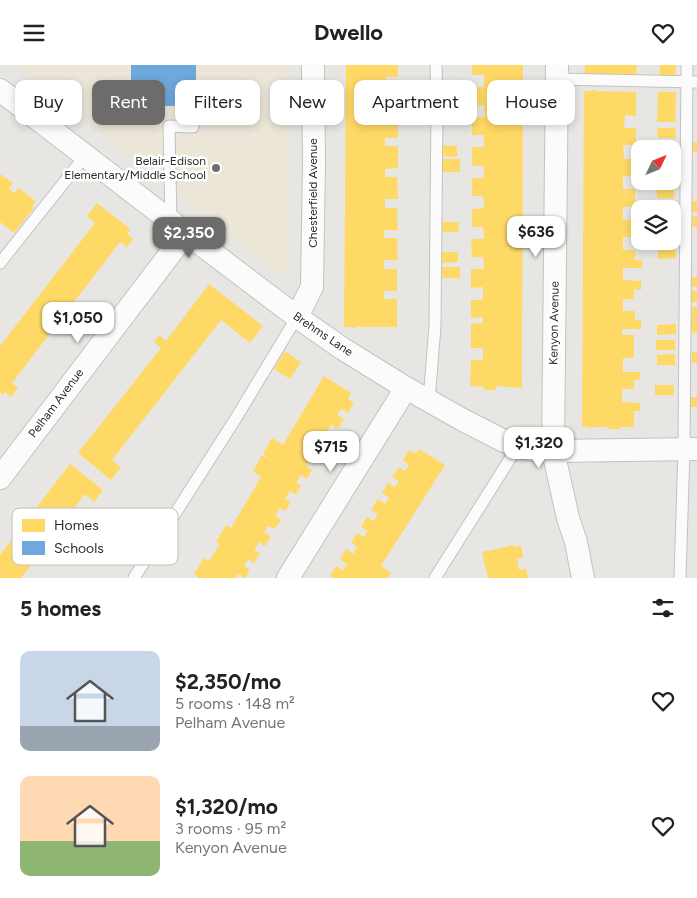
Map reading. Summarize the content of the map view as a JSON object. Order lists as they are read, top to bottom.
{
  "streets": {
    "street": [
      "Chesterfield Avenue",
      "Kenyon Avenue",
      "Brehms Lane",
      "Pelham Avenue"
    ]
  },
  "crossings": [
    ["Chesterfield Avenue", "Brehms Lane"],
    ["Kenyon Avenue", "Brehms Lane"],
    ["Brehms Lane", "Pelham Avenue"]
  ],
  "places": ["Belair-Edison Elementary/Middle School"],
  "legend": ["Homes", "Schools"],
  "north": "top right",
  "page": {
    "header": "Dwello",
    "chip": [
      "Buy",
      "Rent",
      "Filters",
      "New",
      "Apartment",
      "House"
    ],
    "price": [
      "$636",
      "$2,350",
      "$1,050",
      "$1,320",
      "$715"
    ],
    "heading": "5 homes",
    "list": [
      {
        "name": "$2,350/mo",
        "note": "5 rooms · 148 m² · Pelham Avenue"
      },
      {
        "name": "$1,320/mo",
        "note": "3 rooms · 95 m² · Kenyon Avenue"
      }
    ]
  }
}
